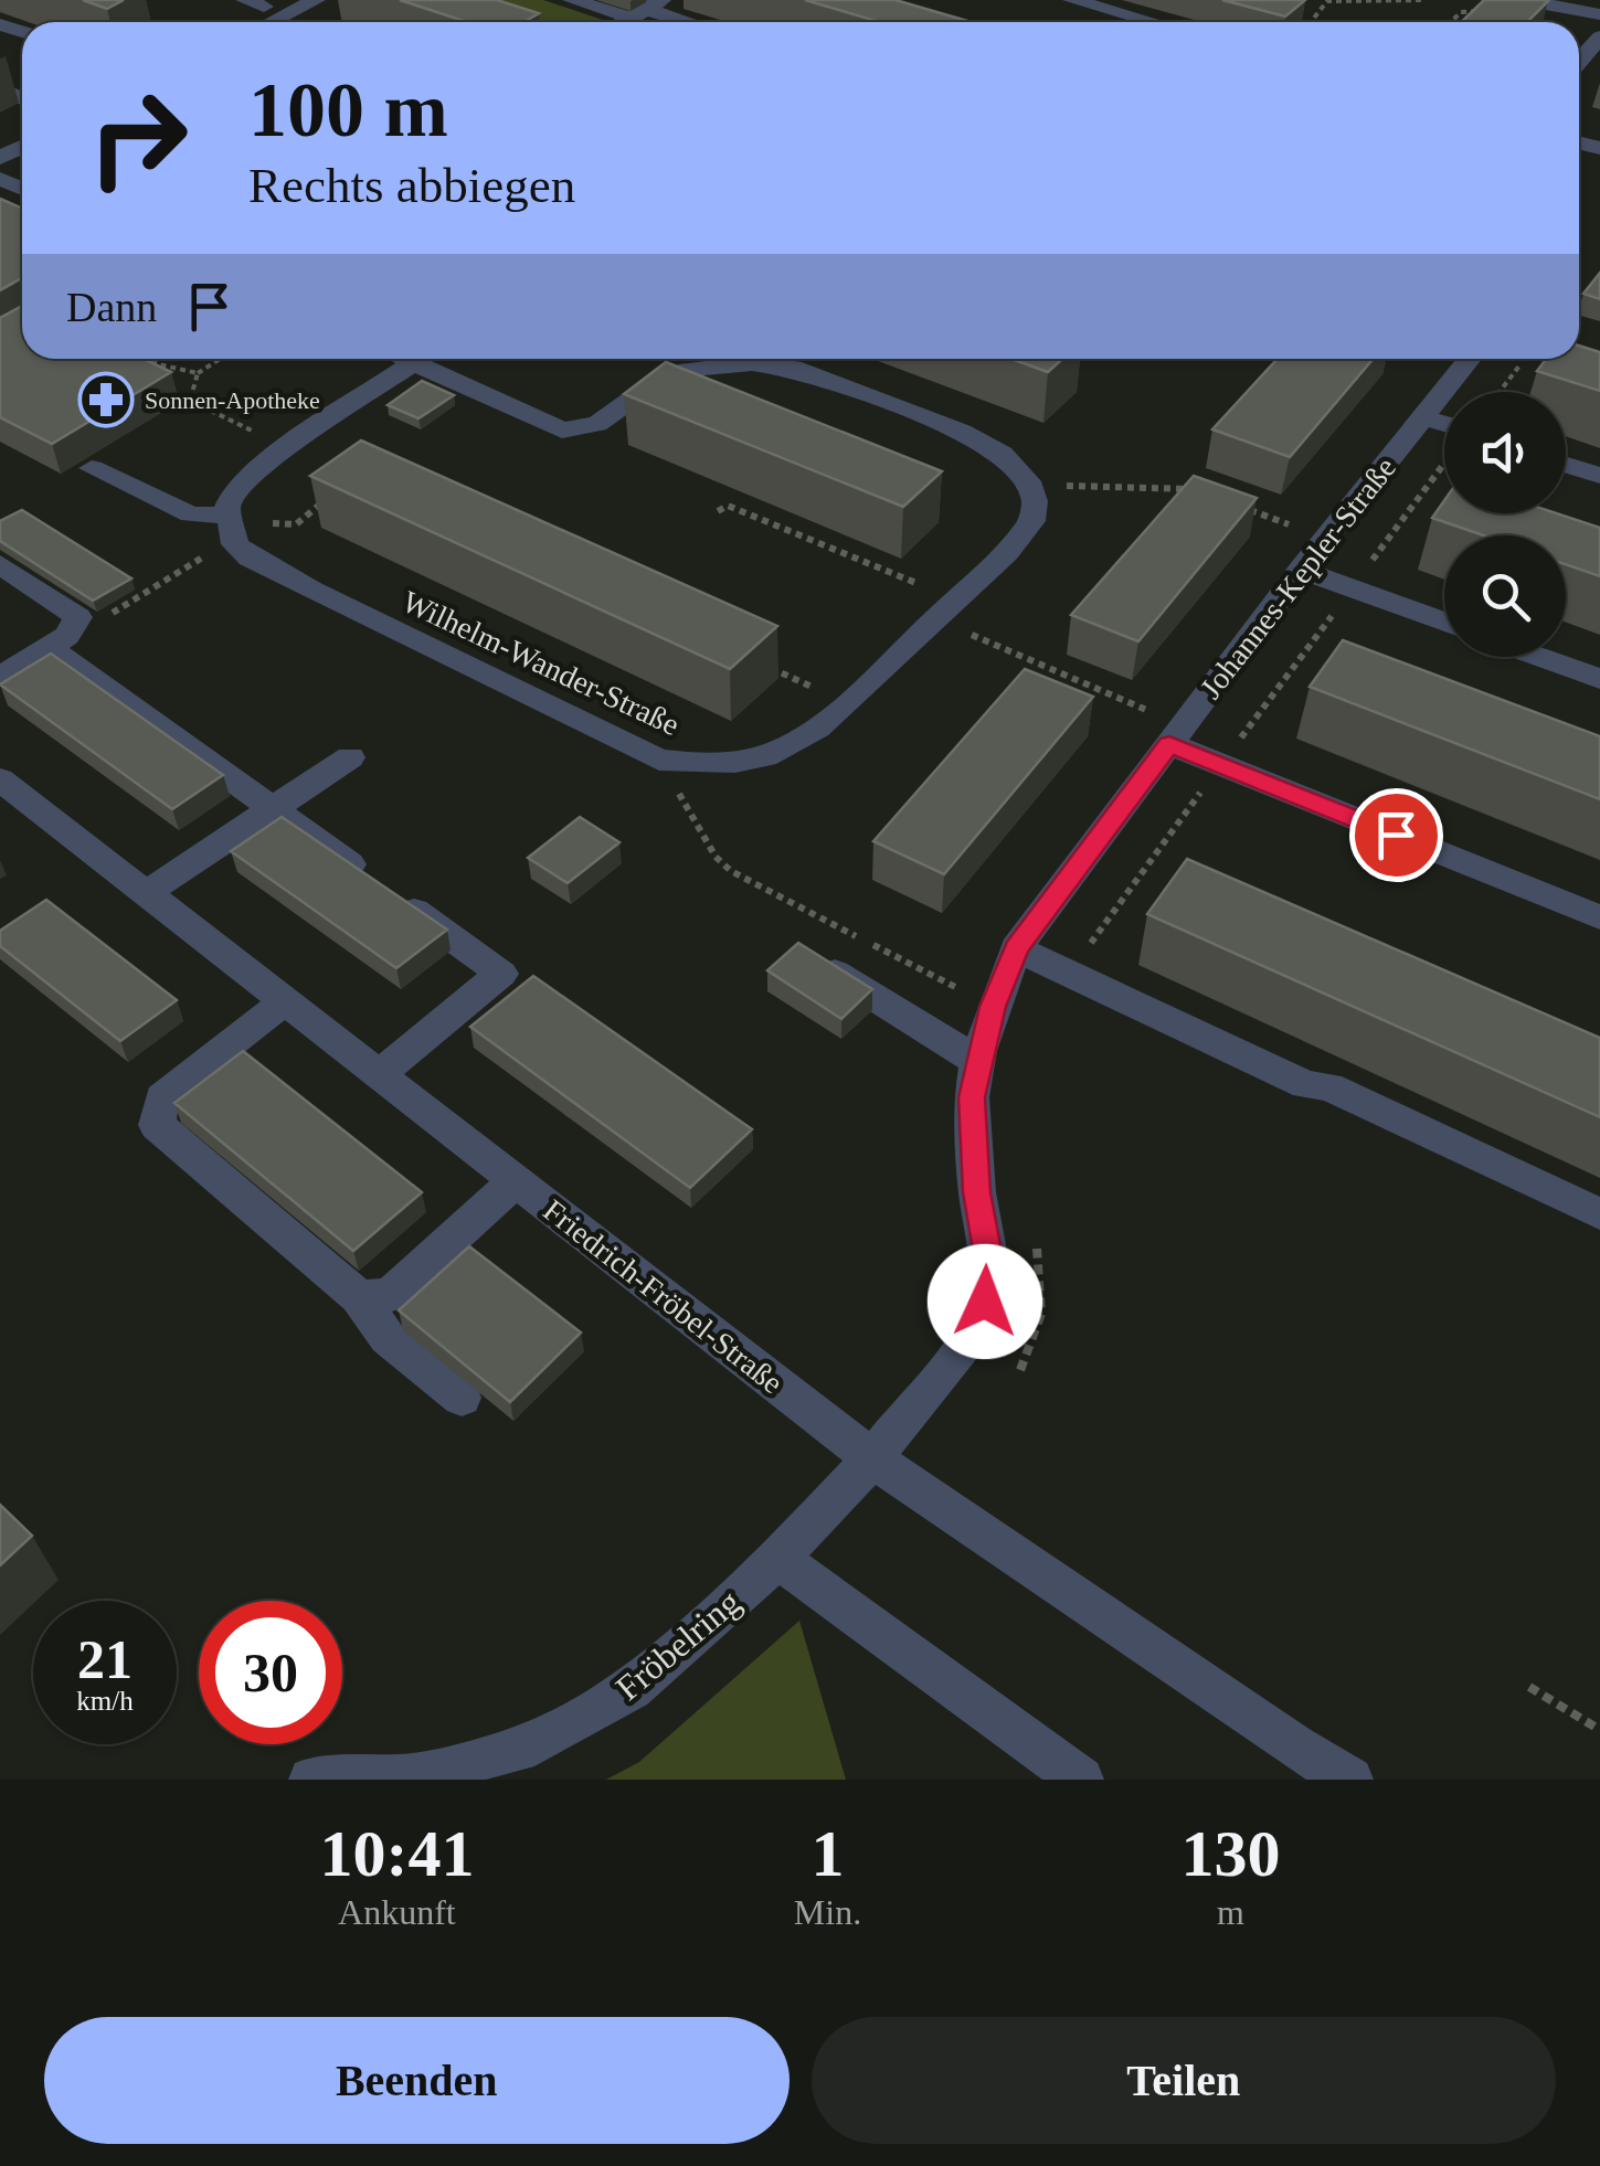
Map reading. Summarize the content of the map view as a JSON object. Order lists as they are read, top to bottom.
{
  "streets": {
    "street": [
      "Johannes-Kepler-Straße",
      "Wilhelm-Wander-Straße",
      "Friedrich-Fröbel-Straße",
      "Fröbelring"
    ]
  },
  "crossings": [
    ["Johannes-Kepler-Straße", "Friedrich-Fröbel-Straße"],
    ["Johannes-Kepler-Straße", "Fröbelring"],
    ["Friedrich-Fröbel-Straße", "Fröbelring"]
  ],
  "places": {
    "pharmacy": ["Sonnen-Apotheke"]
  },
  "page": {
    "turn": ["100 m", "Rechts abbiegen"],
    "then": "Dann",
    "speed": "21 km/h",
    "limit": "30",
    "eta": [
      "10:41",
      "Ankunft",
      "1",
      "Min.",
      "130",
      "m"
    ],
    "buttons": ["Beenden", "Teilen"]
  }
}
